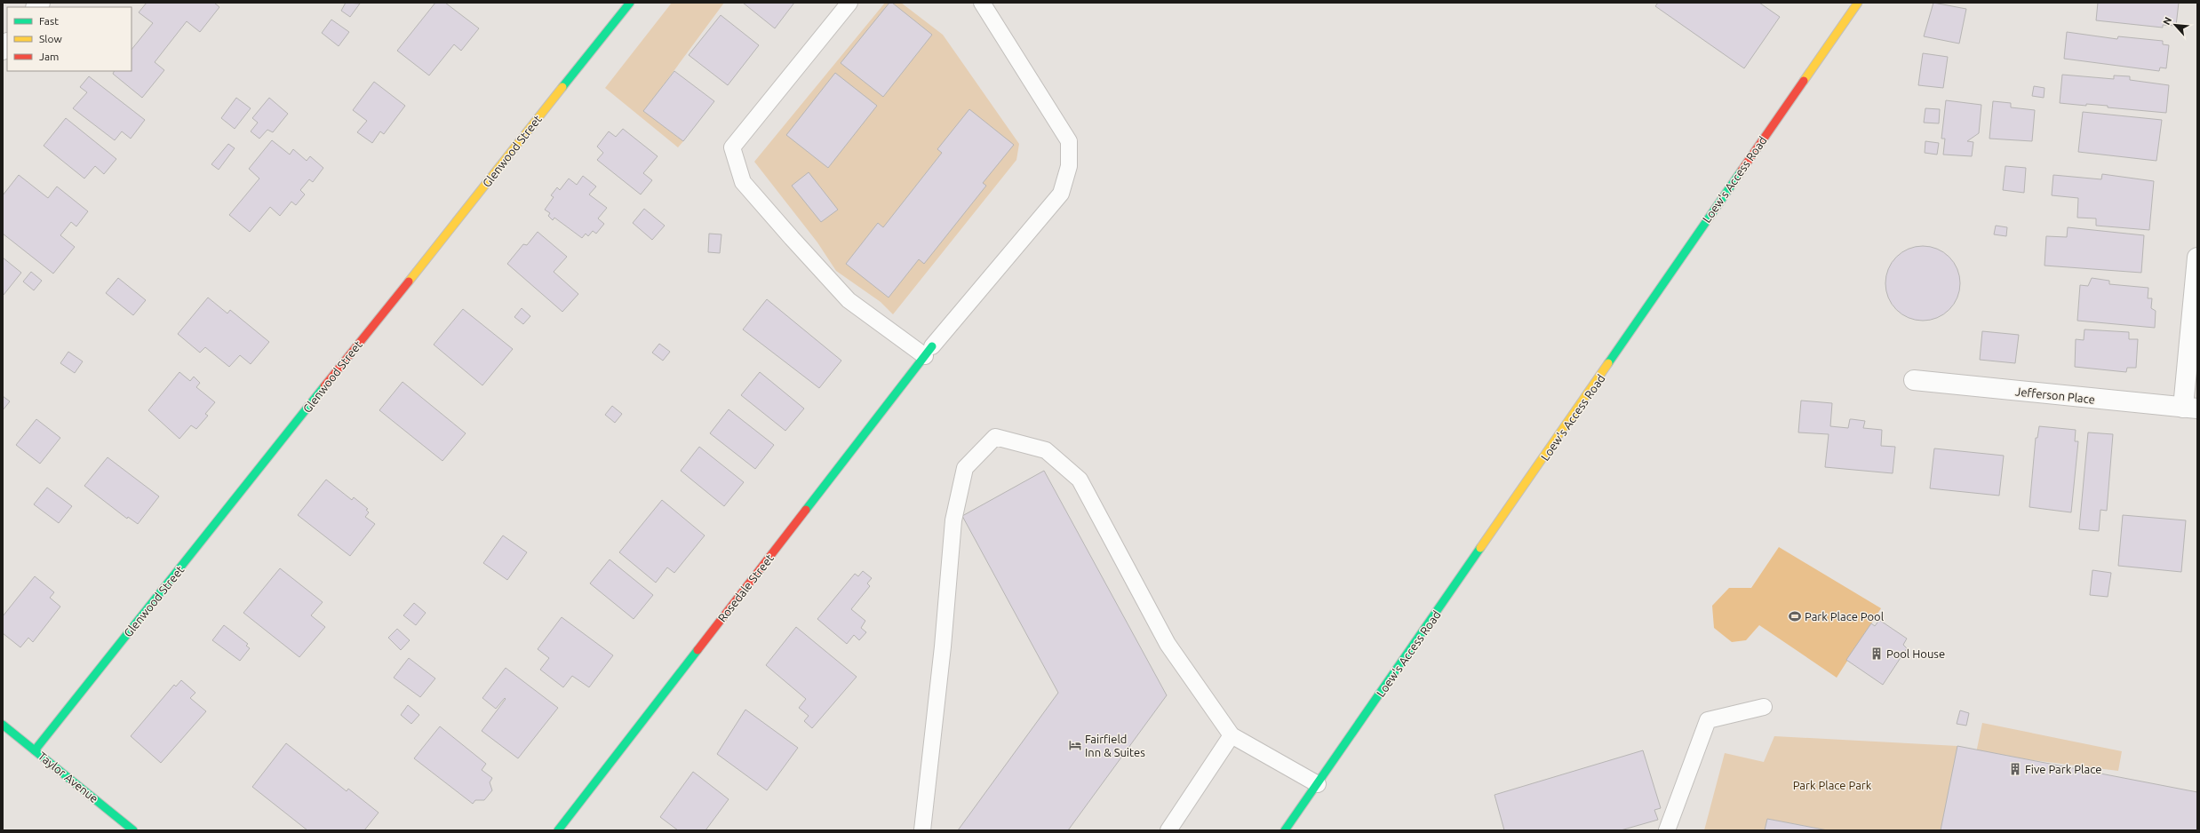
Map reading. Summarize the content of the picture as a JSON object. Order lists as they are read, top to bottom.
{
  "streets": {
    "street": [
      "Glenwood Street",
      "Loew's Access Road",
      "Jefferson Place",
      "Rosedale Street",
      "Taylor Avenue"
    ]
  },
  "crossings": [
    ["Glenwood Street", "Taylor Avenue"]
  ],
  "parks": ["Park Place Park"],
  "places": {
    "sports": ["Park Place Pool"],
    "building": ["Pool House", "Five Park Place"],
    "hotel": ["Fairfield Inn & Suites"]
  },
  "legend": ["Fast", "Slow", "Jam"],
  "north": "top left"
}
